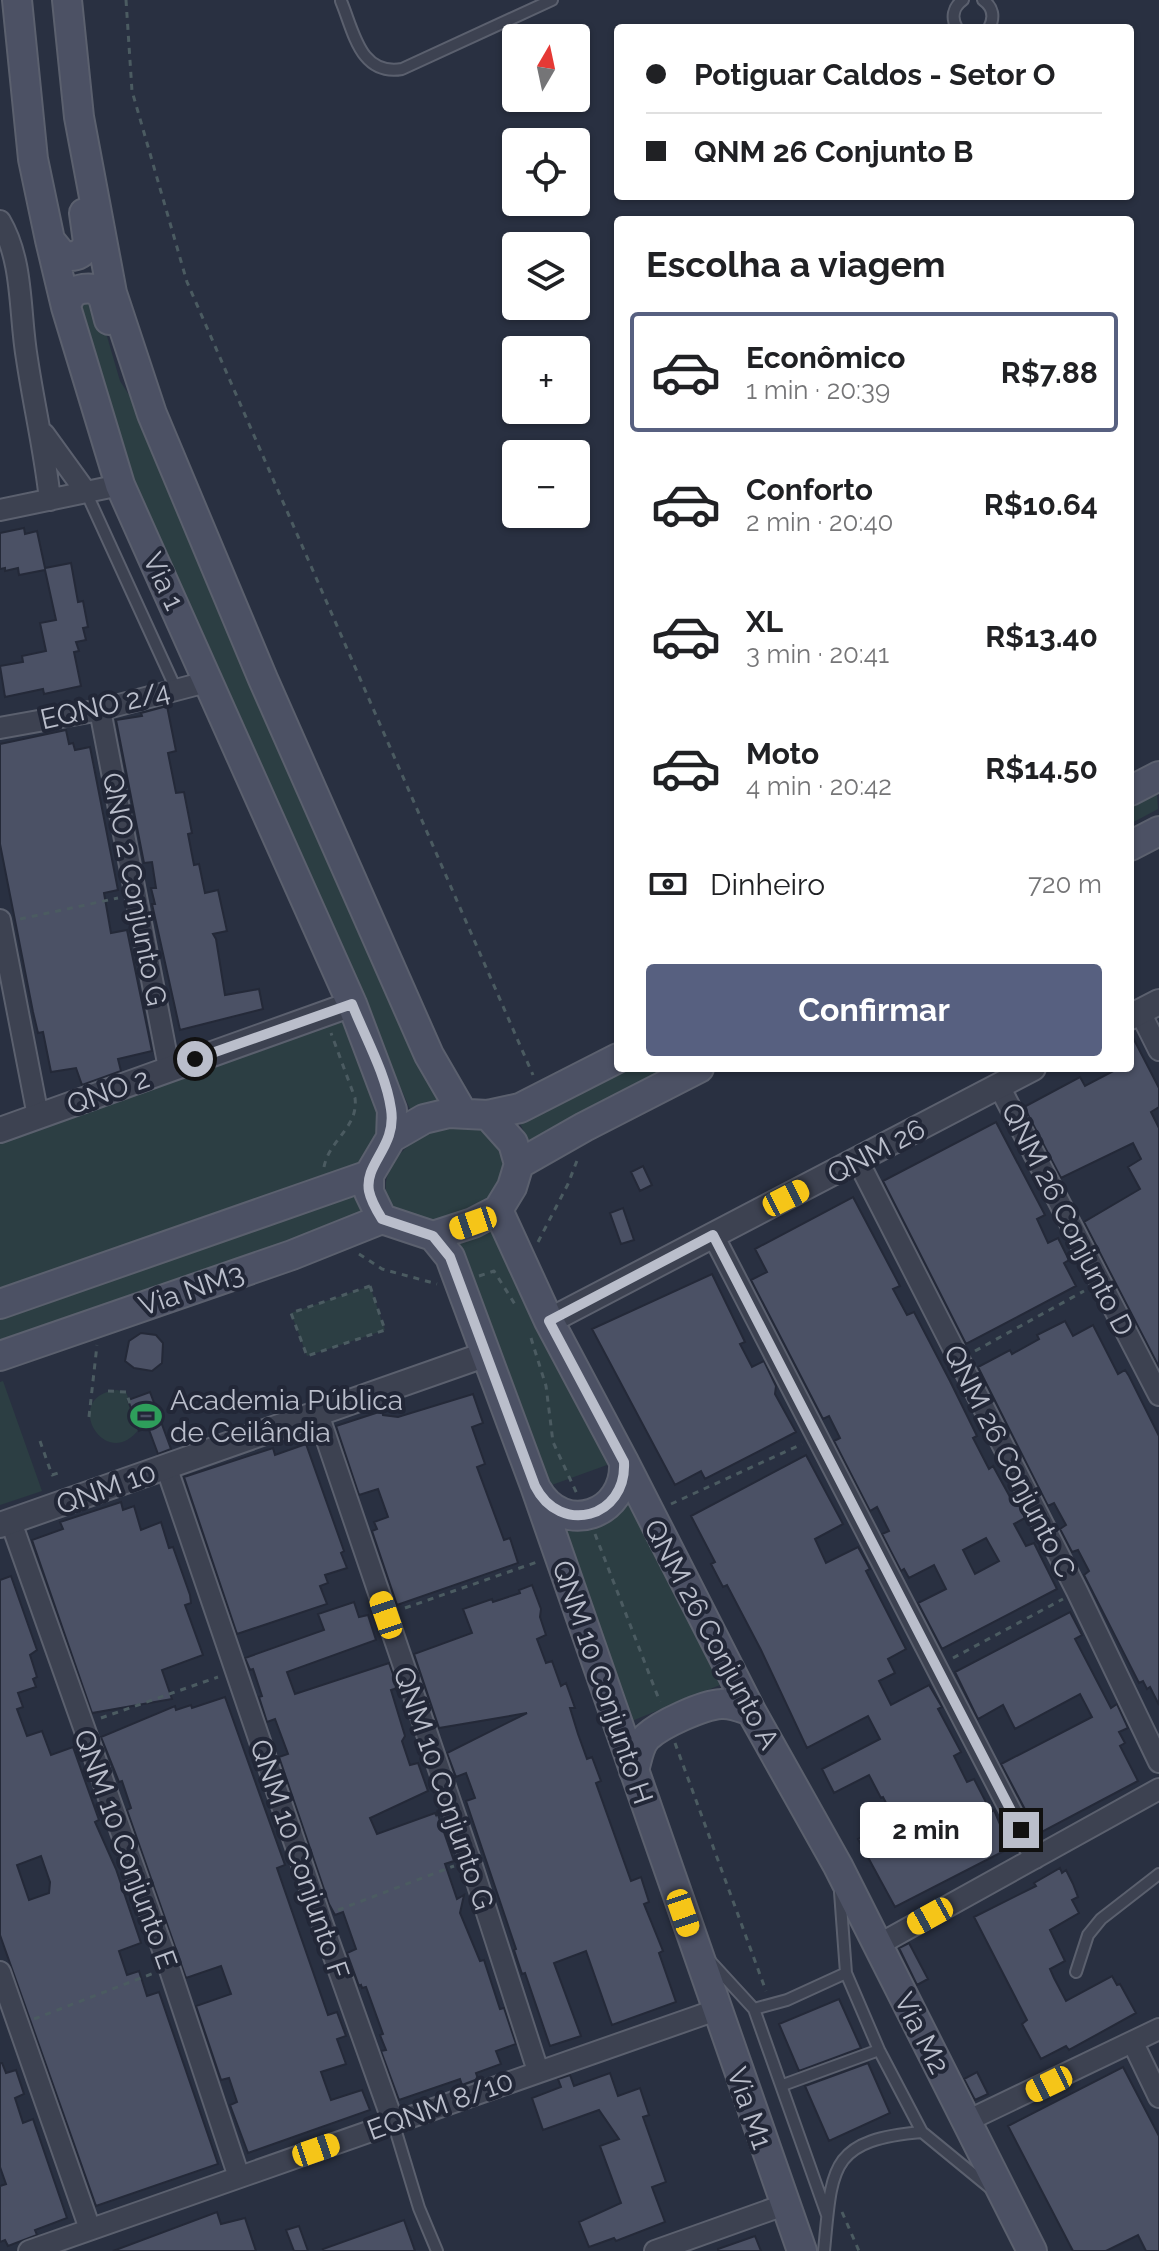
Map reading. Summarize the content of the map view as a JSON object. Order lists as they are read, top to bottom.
{
  "streets": {
    "main road": [
      "Via 1",
      "Via NM3",
      "QNM 26 Conjunto A",
      "QNM 10 Conjunto H",
      "Via M2",
      "Via M1"
    ],
    "street": [
      "EQNO 2/4",
      "QNO 2 Conjunto G",
      "QNO 2",
      "QNM 26",
      "QNM 26 Conjunto D",
      "QNM 26 Conjunto C",
      "QNM 10",
      "QNM 10 Conjunto G",
      "QNM 10 Conjunto E",
      "QNM 10 Conjunto F",
      "EQNM 8/10"
    ]
  },
  "crossings": [
    ["Via 1", "EQNO 2/4"],
    ["Via 1", "QNO 2"],
    ["Via 1", "Via NM3"],
    ["EQNO 2/4", "QNO 2 Conjunto G"],
    ["QNO 2 Conjunto G", "QNO 2"],
    ["QNM 26", "QNM 26 Conjunto D"],
    ["QNM 26", "QNM 26 Conjunto C"],
    ["QNM 26", "QNM 26 Conjunto A"],
    ["QNM 10", "QNM 10 Conjunto H"],
    ["QNM 10", "QNM 10 Conjunto G"],
    ["QNM 10", "QNM 10 Conjunto E"],
    ["QNM 10", "QNM 10 Conjunto F"],
    ["QNM 26 Conjunto A", "Via M2"],
    ["QNM 10 Conjunto H", "EQNM 8/10"],
    ["QNM 10 Conjunto H", "Via M1"],
    ["QNM 10 Conjunto G", "EQNM 8/10"],
    ["QNM 10 Conjunto E", "EQNM 8/10"],
    ["QNM 10 Conjunto F", "EQNM 8/10"],
    ["EQNM 8/10", "Via M1"]
  ],
  "places": {
    "sports": ["Academia Pública de Ceilândia"]
  },
  "north": "top",
  "page": {
    "map_buttons": ["+", "−"],
    "banner": ["Potiguar Caldos - Setor O", "QNM 26 Conjunto B"],
    "heading": "Escolha a viagem",
    "list": [
      {
        "name": "Econômico",
        "note": "1 min · 20:39",
        "value": "R$7.88"
      },
      {
        "name": "Conforto",
        "note": "2 min · 20:40",
        "value": "R$10.64"
      },
      {
        "name": "XL",
        "note": "3 min · 20:41",
        "value": "R$13.40"
      },
      {
        "name": "Moto",
        "note": "4 min · 20:42",
        "value": "R$14.50"
      }
    ],
    "pay": ["Dinheiro", "720 m"],
    "buttons": "Confirmar",
    "bubble": "2 min"
  }
}
